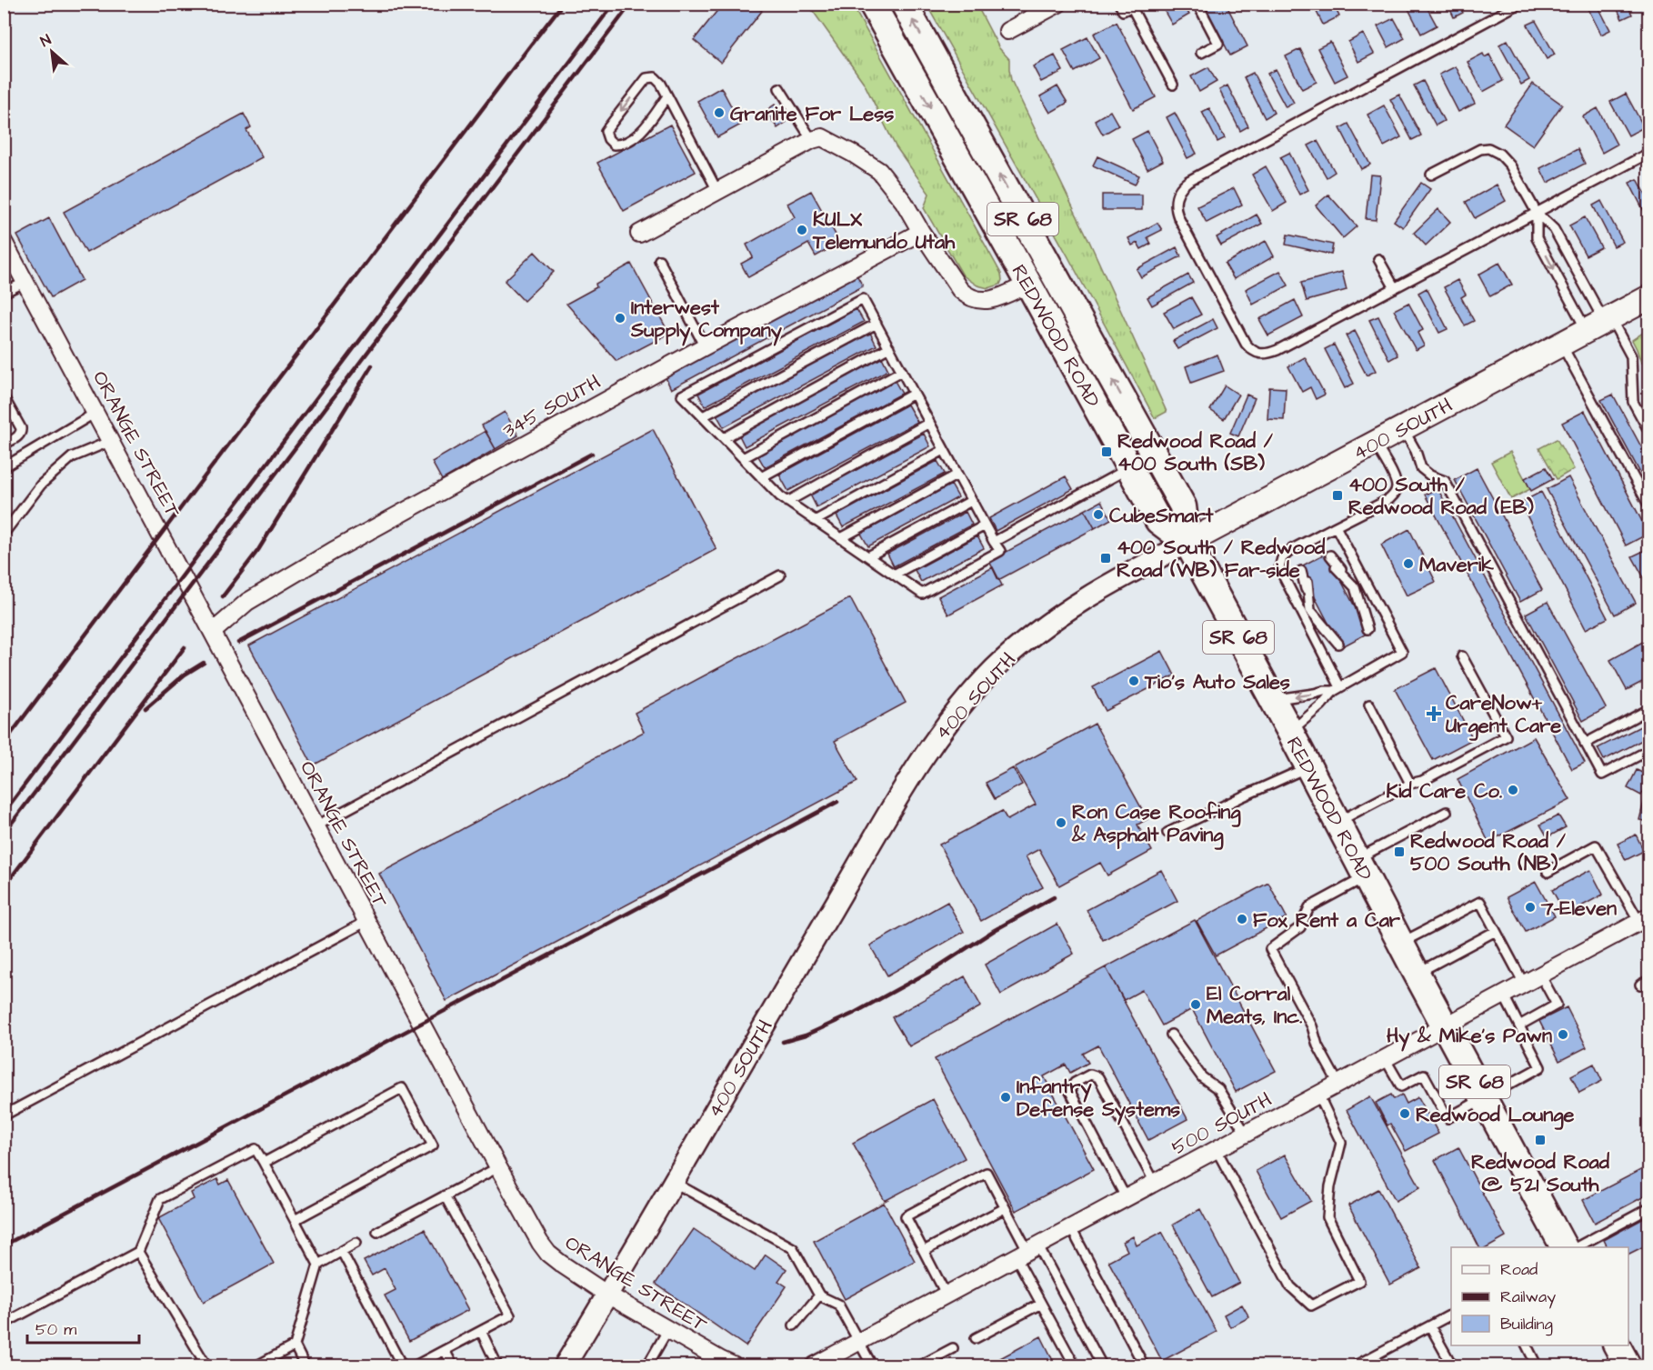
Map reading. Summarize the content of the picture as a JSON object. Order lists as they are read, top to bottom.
{
  "streets": {
    "main road": ["SR 68", "REDWOOD ROAD", "400 SOUTH"],
    "street": ["345 SOUTH", "ORANGE STREET", "500 SOUTH"]
  },
  "crossings": [
    ["REDWOOD ROAD", "400 SOUTH"],
    ["REDWOOD ROAD", "500 SOUTH"],
    ["345 SOUTH", "ORANGE STREET"],
    ["400 SOUTH", "ORANGE STREET"]
  ],
  "places": {
    "other": [
      "Granite For Less",
      "KULX Telemundo Utah",
      "Interwest Supply Company",
      "CubeSmart",
      "Maverik",
      "Tio's Auto Sales",
      "Kid Care Co.",
      "Ron Case Roofing & Asphalt Paving",
      "7-Eleven",
      "Fox Rent a Car",
      "El Corral Meats, Inc.",
      "Hy & Mike's Pawn",
      "Infantry Defense Systems",
      "Redwood Lounge"
    ],
    "transit": [
      "Redwood Road / 400 South (SB)",
      "400 South / Redwood Road (EB)",
      "400 South / Redwood Road (WB) Far-side",
      "Redwood Road / 500 South (NB)",
      "Redwood Road @ 521 South"
    ],
    "health": ["CareNow+ Urgent Care"]
  },
  "legend": ["Road", "Railway", "Building"],
  "scale_bar": "50 m",
  "north": "top left"
}
